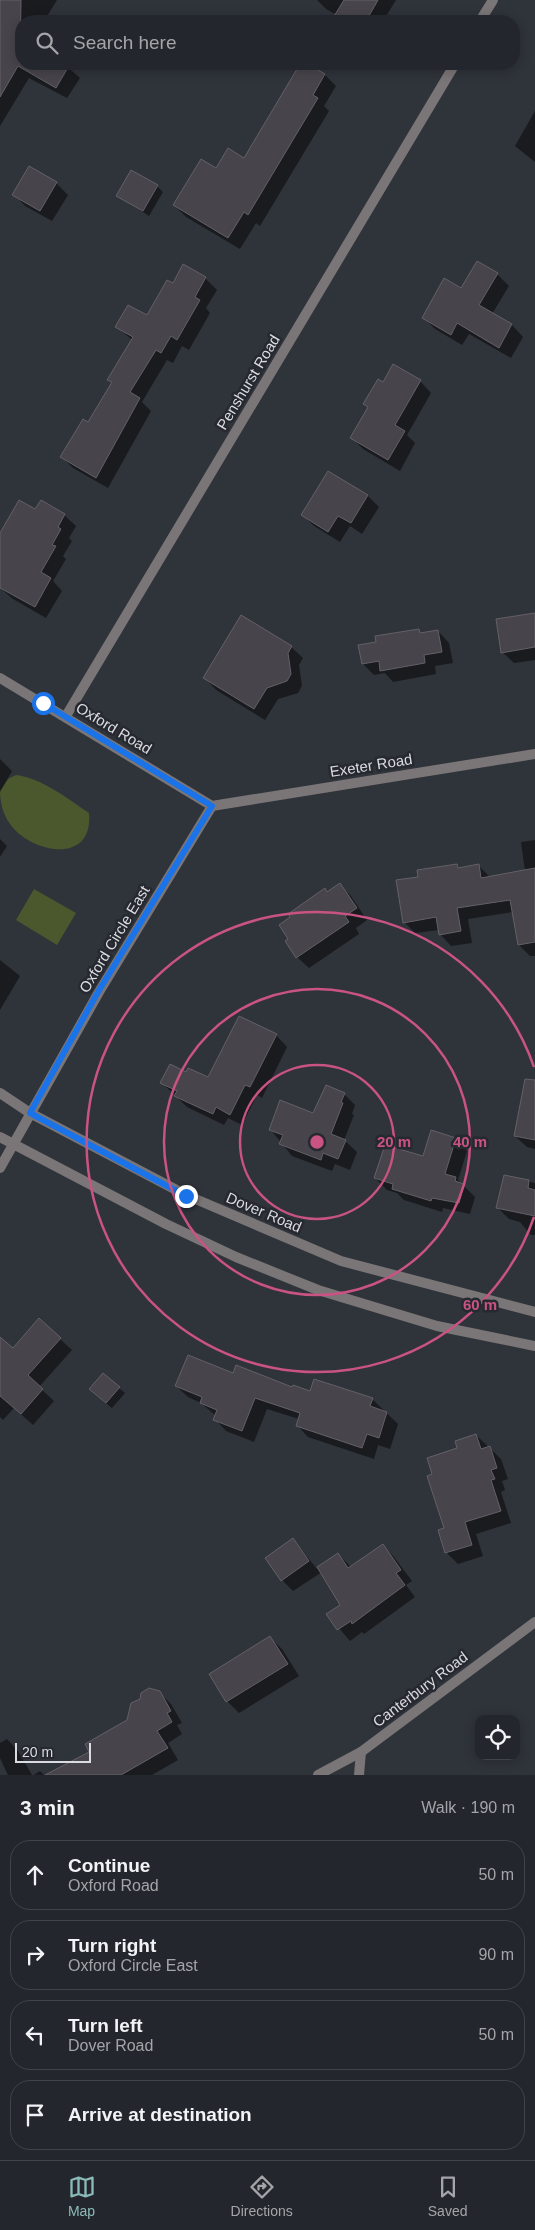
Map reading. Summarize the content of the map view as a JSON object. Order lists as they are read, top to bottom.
{
  "streets": {
    "street": [
      "Penshurst Road",
      "Oxford Road",
      "Exeter Road",
      "Oxford Circle East",
      "Dover Road",
      "Canterbury Road"
    ]
  },
  "crossings": [
    ["Penshurst Road", "Oxford Road"],
    ["Oxford Road", "Exeter Road"],
    ["Oxford Road", "Oxford Circle East"],
    ["Exeter Road", "Oxford Circle East"],
    ["Oxford Circle East", "Dover Road"]
  ],
  "scale_bar": "20 m",
  "page": {
    "search": "Search here",
    "scale": "20 m",
    "heading": ["3 min", "Walk · 190 m"],
    "list": [
      ["Continue", "Oxford Road", "50 m"],
      ["Turn right", "Oxford Circle East", "90 m"],
      ["Turn left", "Dover Road", "50 m"],
      "Arrive at destination"
    ],
    "nav": ["Map", "Directions", "Saved"]
  },
  "rings": ["20 m", "40 m", "60 m"]
}
